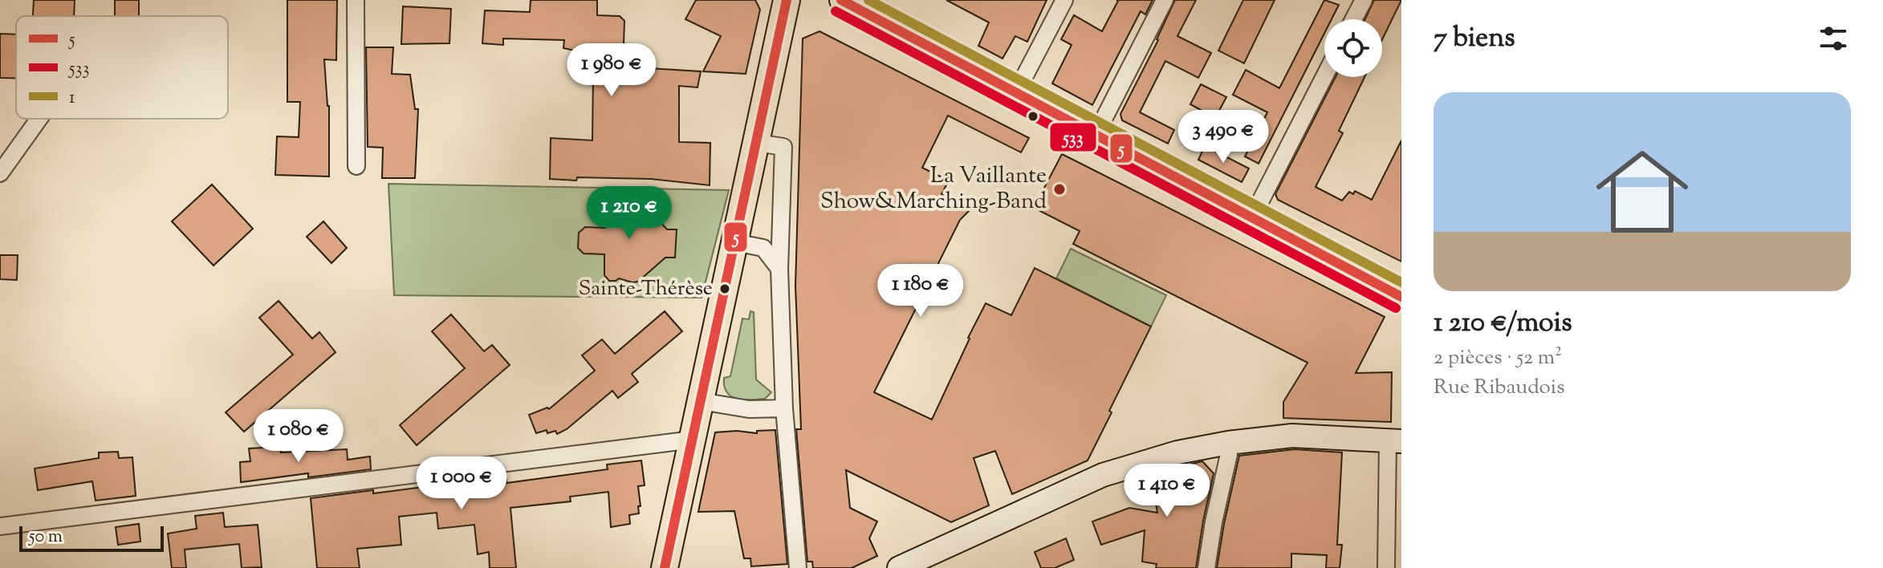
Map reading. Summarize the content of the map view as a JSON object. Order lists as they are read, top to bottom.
{
  "places": ["La Vaillante Show&Marching-Band", "Sainte-Thérèse"],
  "lines": ["transit line 5", "transit line 1", "transit line 533"],
  "legend": ["5", "533", "1"],
  "scale_bar": "50 m",
  "page": {
    "heading": "7 biens",
    "price": [
      "1 980 €",
      "3 490 €",
      "1 210 €",
      "1 180 €",
      "1 080 €",
      "1 000 €",
      "1 410 €"
    ],
    "list": [
      {
        "name": "1 210 €/mois",
        "note": "2 pièces · 52 m² · Rue Ribaudois"
      }
    ],
    "scale": "50 m"
  }
}
